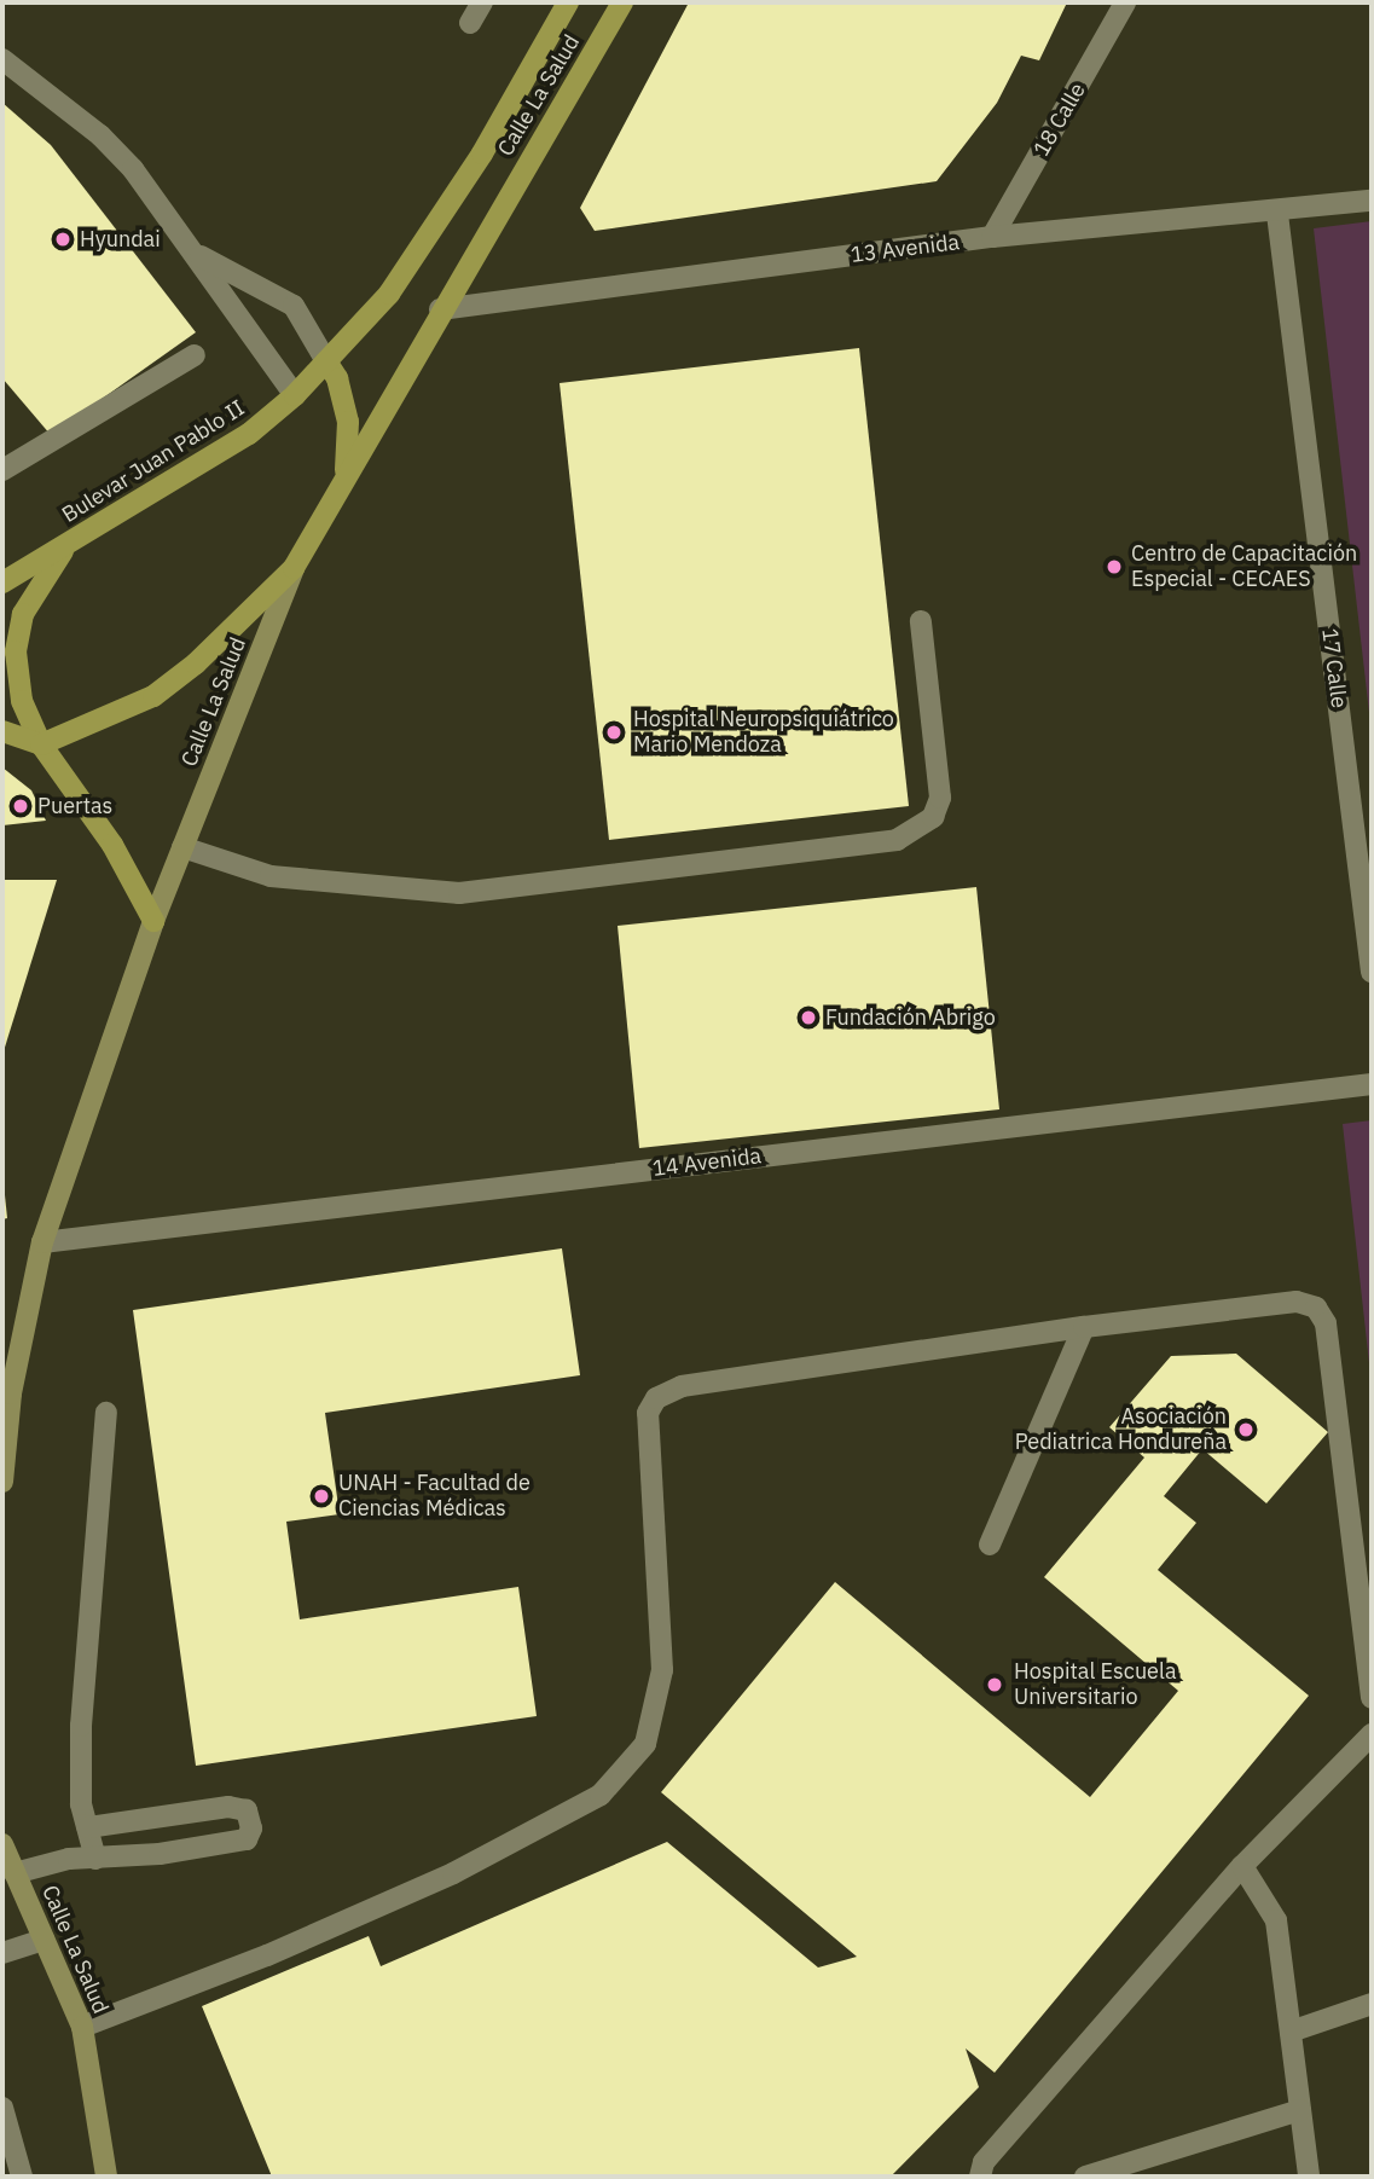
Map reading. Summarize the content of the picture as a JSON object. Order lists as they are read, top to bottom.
{
  "streets": {
    "main road": ["Calle La Salud", "Bulevar Juan Pablo II"],
    "street": [
      "18 Calle",
      "13 Avenida",
      "17 Calle",
      "14 Avenida"
    ]
  },
  "crossings": [
    ["Calle La Salud", "13 Avenida"],
    ["Calle La Salud", "Bulevar Juan Pablo II"],
    ["Calle La Salud", "14 Avenida"],
    ["18 Calle", "13 Avenida"],
    ["13 Avenida", "17 Calle"]
  ],
  "places": [
    "Hyundai",
    "Centro de Capacitación Especial - CECAES",
    "Hospital Neuropsiquiátrico Mario Mendoza",
    "Puertas",
    "Fundación Abrigo",
    "Asociación Pediatrica Hondureña",
    "UNAH - Facultad de Ciencias Médicas",
    "Hospital Escuela Universitario"
  ]
}
